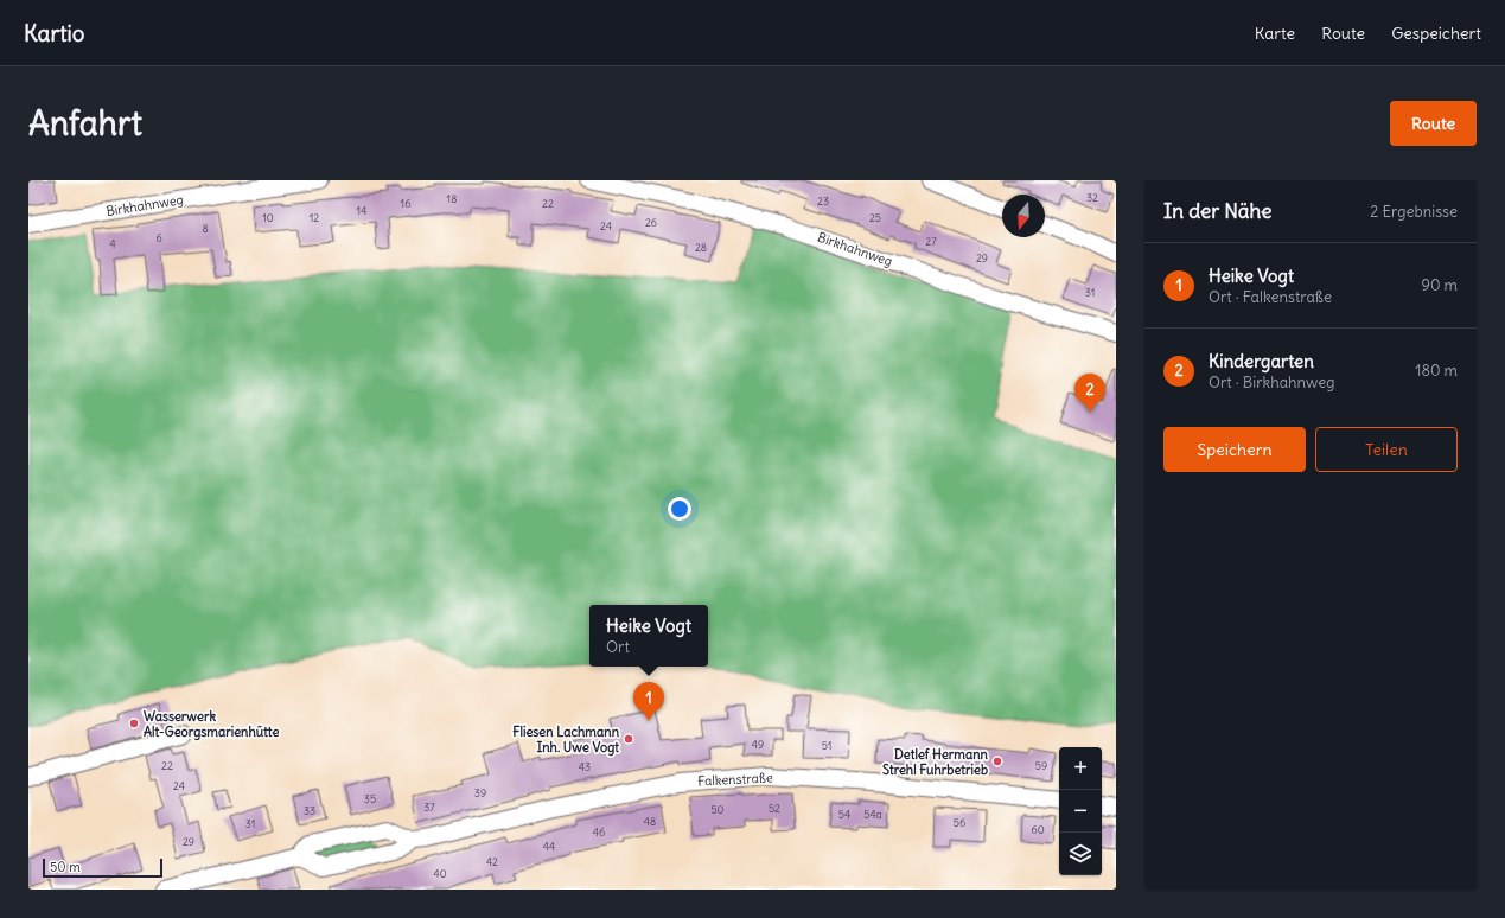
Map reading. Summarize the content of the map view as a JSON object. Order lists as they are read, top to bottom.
{
  "streets": {
    "street": ["Birkhahnweg", "Falkenstraße"]
  },
  "places": ["Wasserwerk Alt-Georgsmarienhütte", "Fliesen Lachmann Inh. Uwe Vogt", "Detlef Hermann Strehl Fuhrbetrieb"],
  "house_numbers": [
    "32",
    "18",
    "23",
    "16",
    "22",
    "14",
    "10",
    "12",
    "25",
    "26",
    "24",
    "8",
    "6",
    "27",
    "4",
    "28",
    "29",
    "31",
    "49",
    "51",
    "22",
    "59",
    "43",
    "24",
    "39",
    "35",
    "37",
    "52",
    "50",
    "33",
    "54",
    "54a",
    "48",
    "56",
    "31",
    "60",
    "46",
    "29",
    "44",
    "42",
    "40"
  ],
  "scale_bar": "50 m",
  "north": "bottom",
  "page": {
    "header": "Kartio",
    "nav": ["Karte", "Route", "Gespeichert"],
    "buttons": [
      "Route",
      ["Speichern", "Teilen"]
    ],
    "title": "Anfahrt",
    "heading": ["In der Nähe", "2 Ergebnisse"],
    "list": [
      {
        "mark": "1",
        "name": "Heike Vogt",
        "note": "Ort · Falkenstraße",
        "value": "90 m"
      },
      {
        "mark": "2",
        "name": "Kindergarten",
        "note": "Ort · Birkhahnweg",
        "value": "180 m"
      }
    ],
    "pins": ["2", "1"],
    "popup": ["Heike Vogt", "Ort"],
    "map_buttons": ["+", "−"],
    "scale": "50 m"
  }
}
